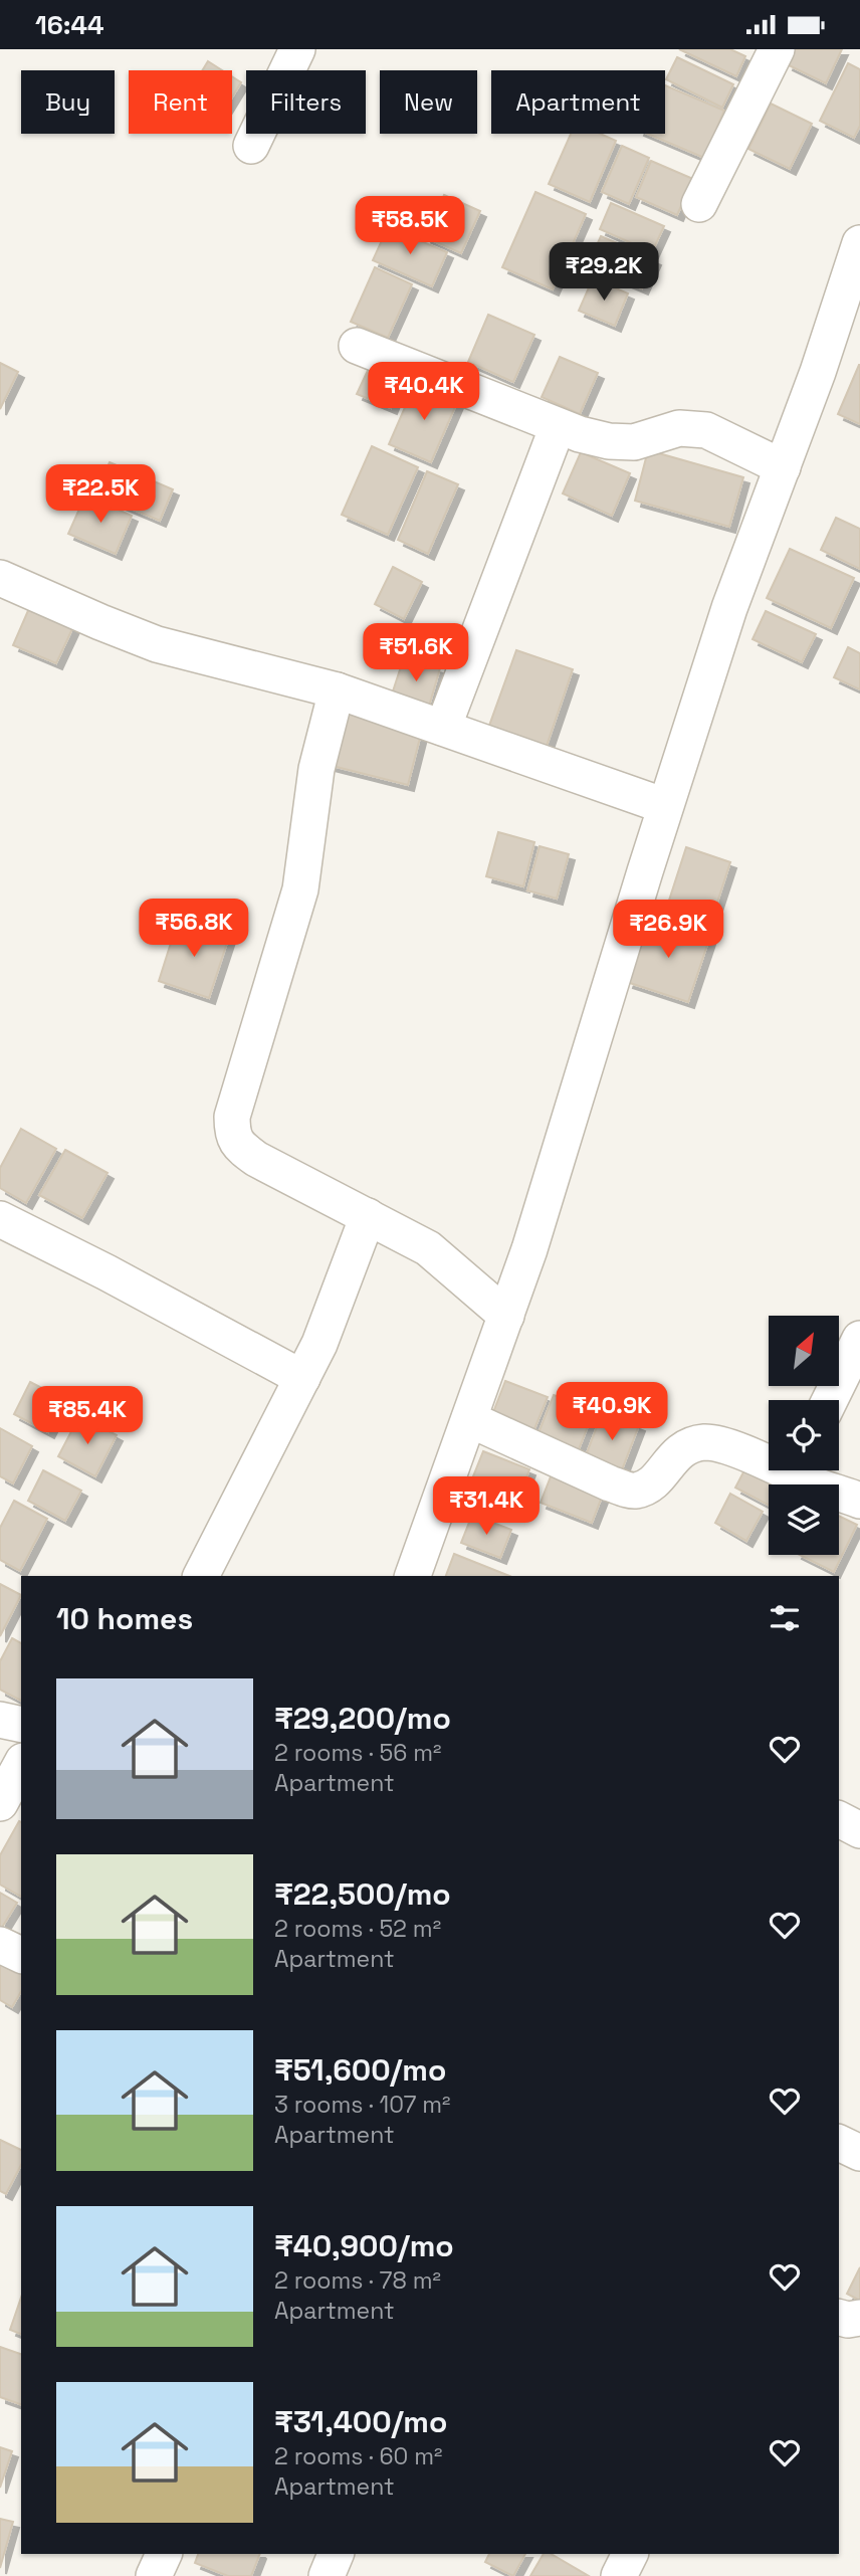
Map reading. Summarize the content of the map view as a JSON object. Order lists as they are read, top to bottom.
{
  "north": "top right",
  "page": {
    "status": "16:44",
    "chip": [
      "Buy",
      "Rent",
      "Filters",
      "New",
      "Apartment"
    ],
    "price": [
      "₹58.5K",
      "₹29.2K",
      "₹40.4K",
      "₹22.5K",
      "₹51.6K",
      "₹56.8K",
      "₹26.9K",
      "₹40.9K",
      "₹85.4K",
      "₹31.4K"
    ],
    "heading": "10 homes",
    "list": [
      {
        "name": "₹29,200/mo",
        "note": "2 rooms · 56 m² · Apartment"
      },
      {
        "name": "₹22,500/mo",
        "note": "2 rooms · 52 m² · Apartment"
      },
      {
        "name": "₹51,600/mo",
        "note": "3 rooms · 107 m² · Apartment"
      },
      {
        "name": "₹40,900/mo",
        "note": "2 rooms · 78 m² · Apartment"
      },
      {
        "name": "₹31,400/mo",
        "note": "2 rooms · 60 m² · Apartment"
      }
    ]
  }
}
